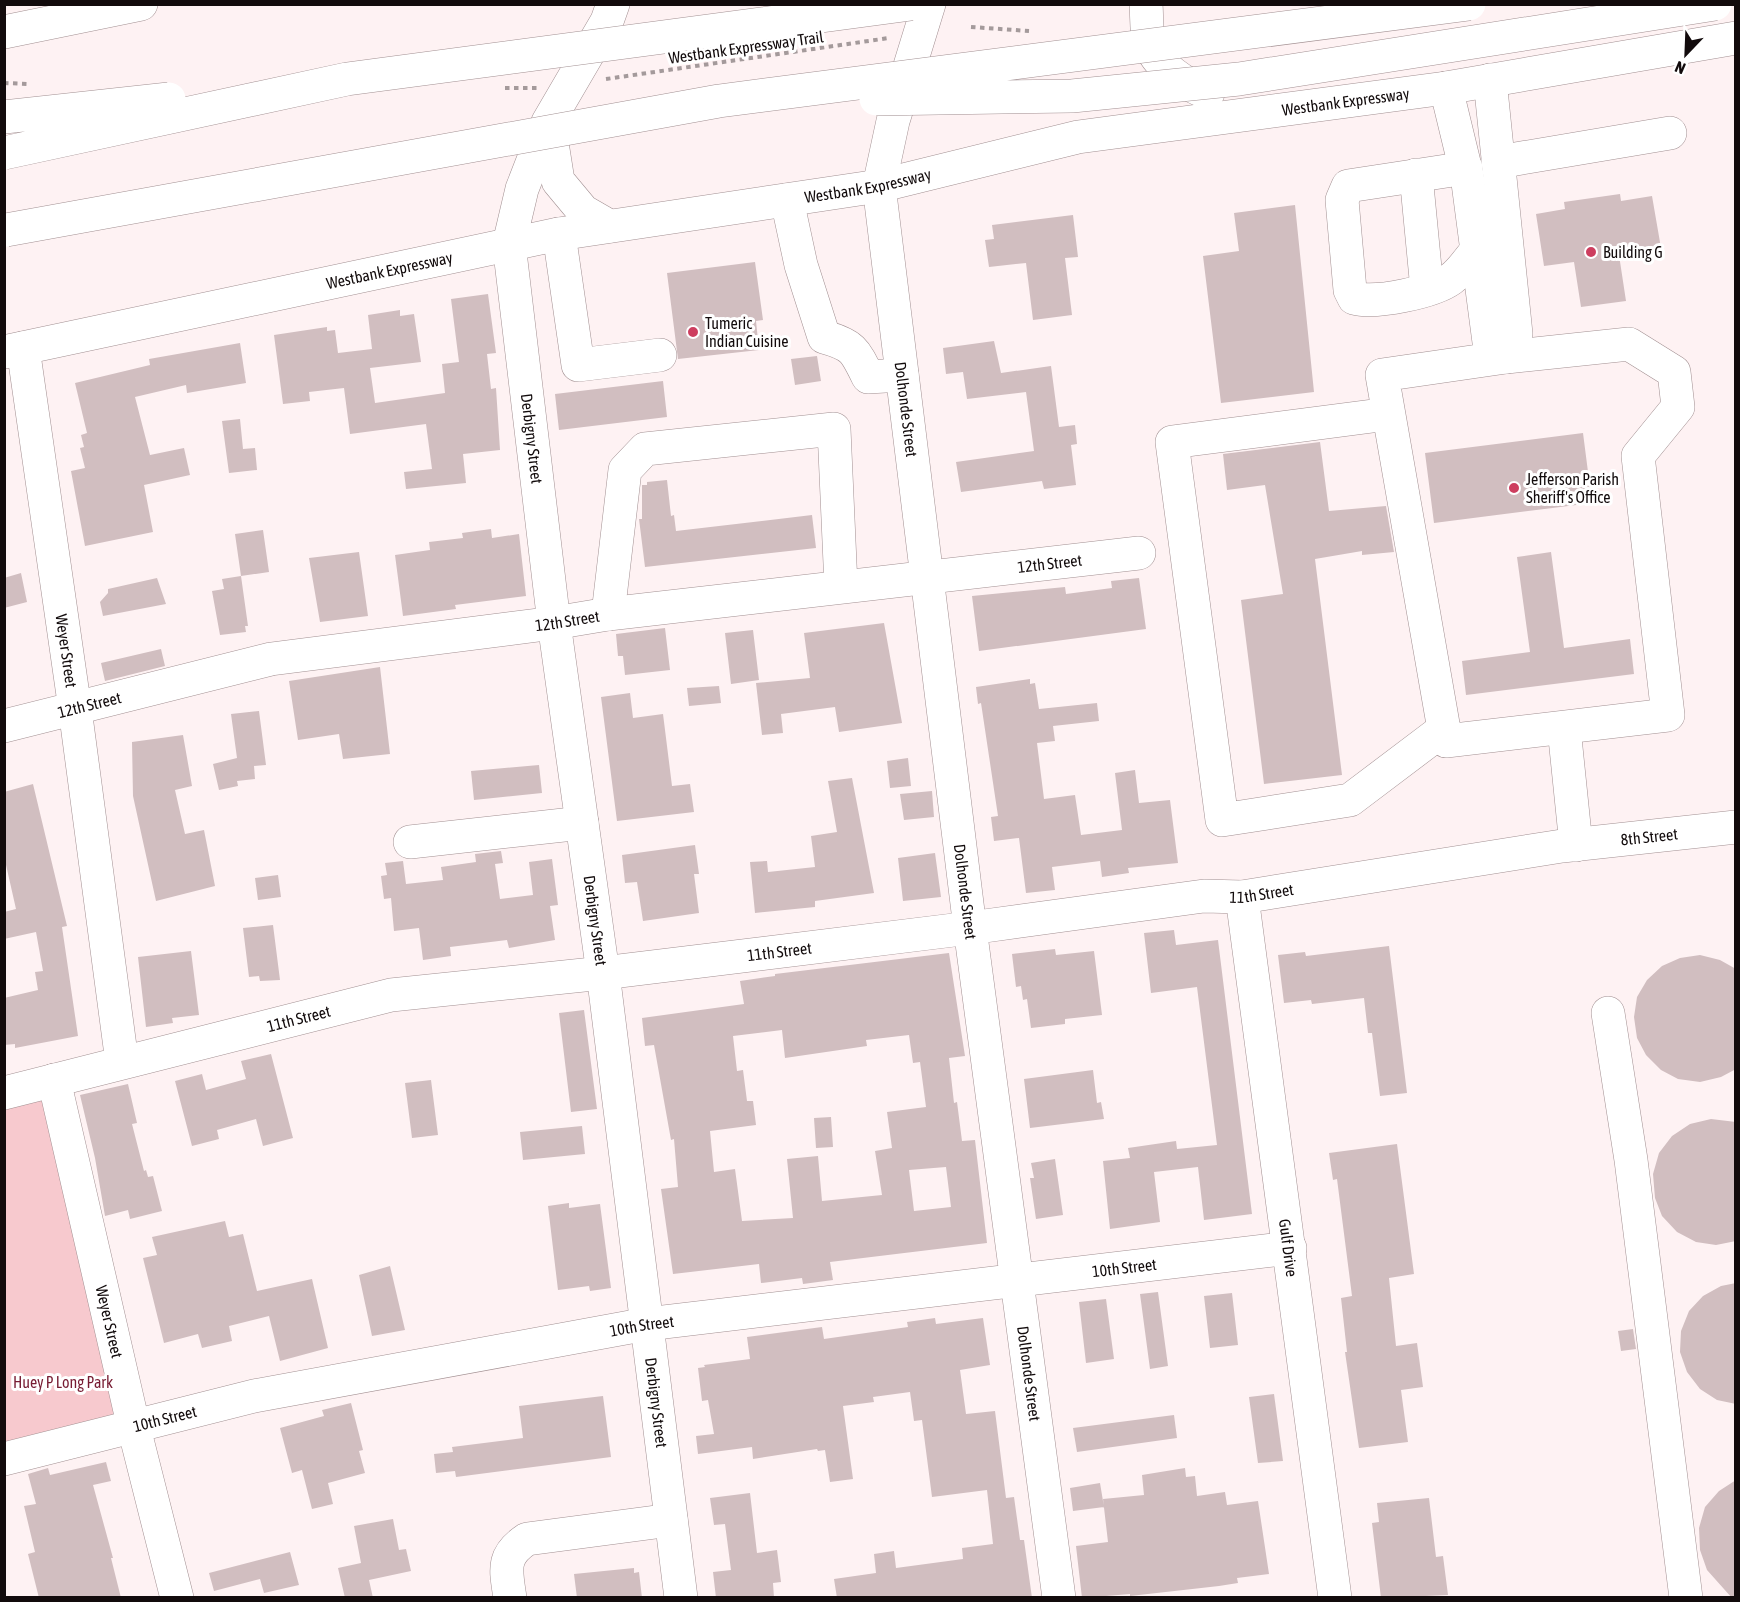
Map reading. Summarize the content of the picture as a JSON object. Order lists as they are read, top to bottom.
{
  "streets": {
    "main road": [
      "Westbank Expressway",
      "Dolhonde Street",
      "Derbigny Street",
      "12th Street",
      "Weyer Street",
      "8th Street",
      "11th Street",
      "Gulf Drive",
      "10th Street"
    ],
    "path": ["Westbank Expressway Trail"]
  },
  "crossings": [
    ["Westbank Expressway", "Dolhonde Street"],
    ["Westbank Expressway", "Derbigny Street"],
    ["Westbank Expressway", "Weyer Street"],
    ["Dolhonde Street", "12th Street"],
    ["Dolhonde Street", "11th Street"],
    ["Dolhonde Street", "10th Street"],
    ["Derbigny Street", "12th Street"],
    ["Derbigny Street", "11th Street"],
    ["Derbigny Street", "10th Street"],
    ["12th Street", "Weyer Street"],
    ["Weyer Street", "11th Street"],
    ["Weyer Street", "10th Street"],
    ["8th Street", "11th Street"],
    ["11th Street", "Gulf Drive"],
    ["Gulf Drive", "10th Street"]
  ],
  "parks": ["Huey P Long Park"],
  "places": ["Building G", "Tumeric Indian Cuisine", "Jefferson Parish Sheriff's Office"],
  "north": "bottom left"
}
